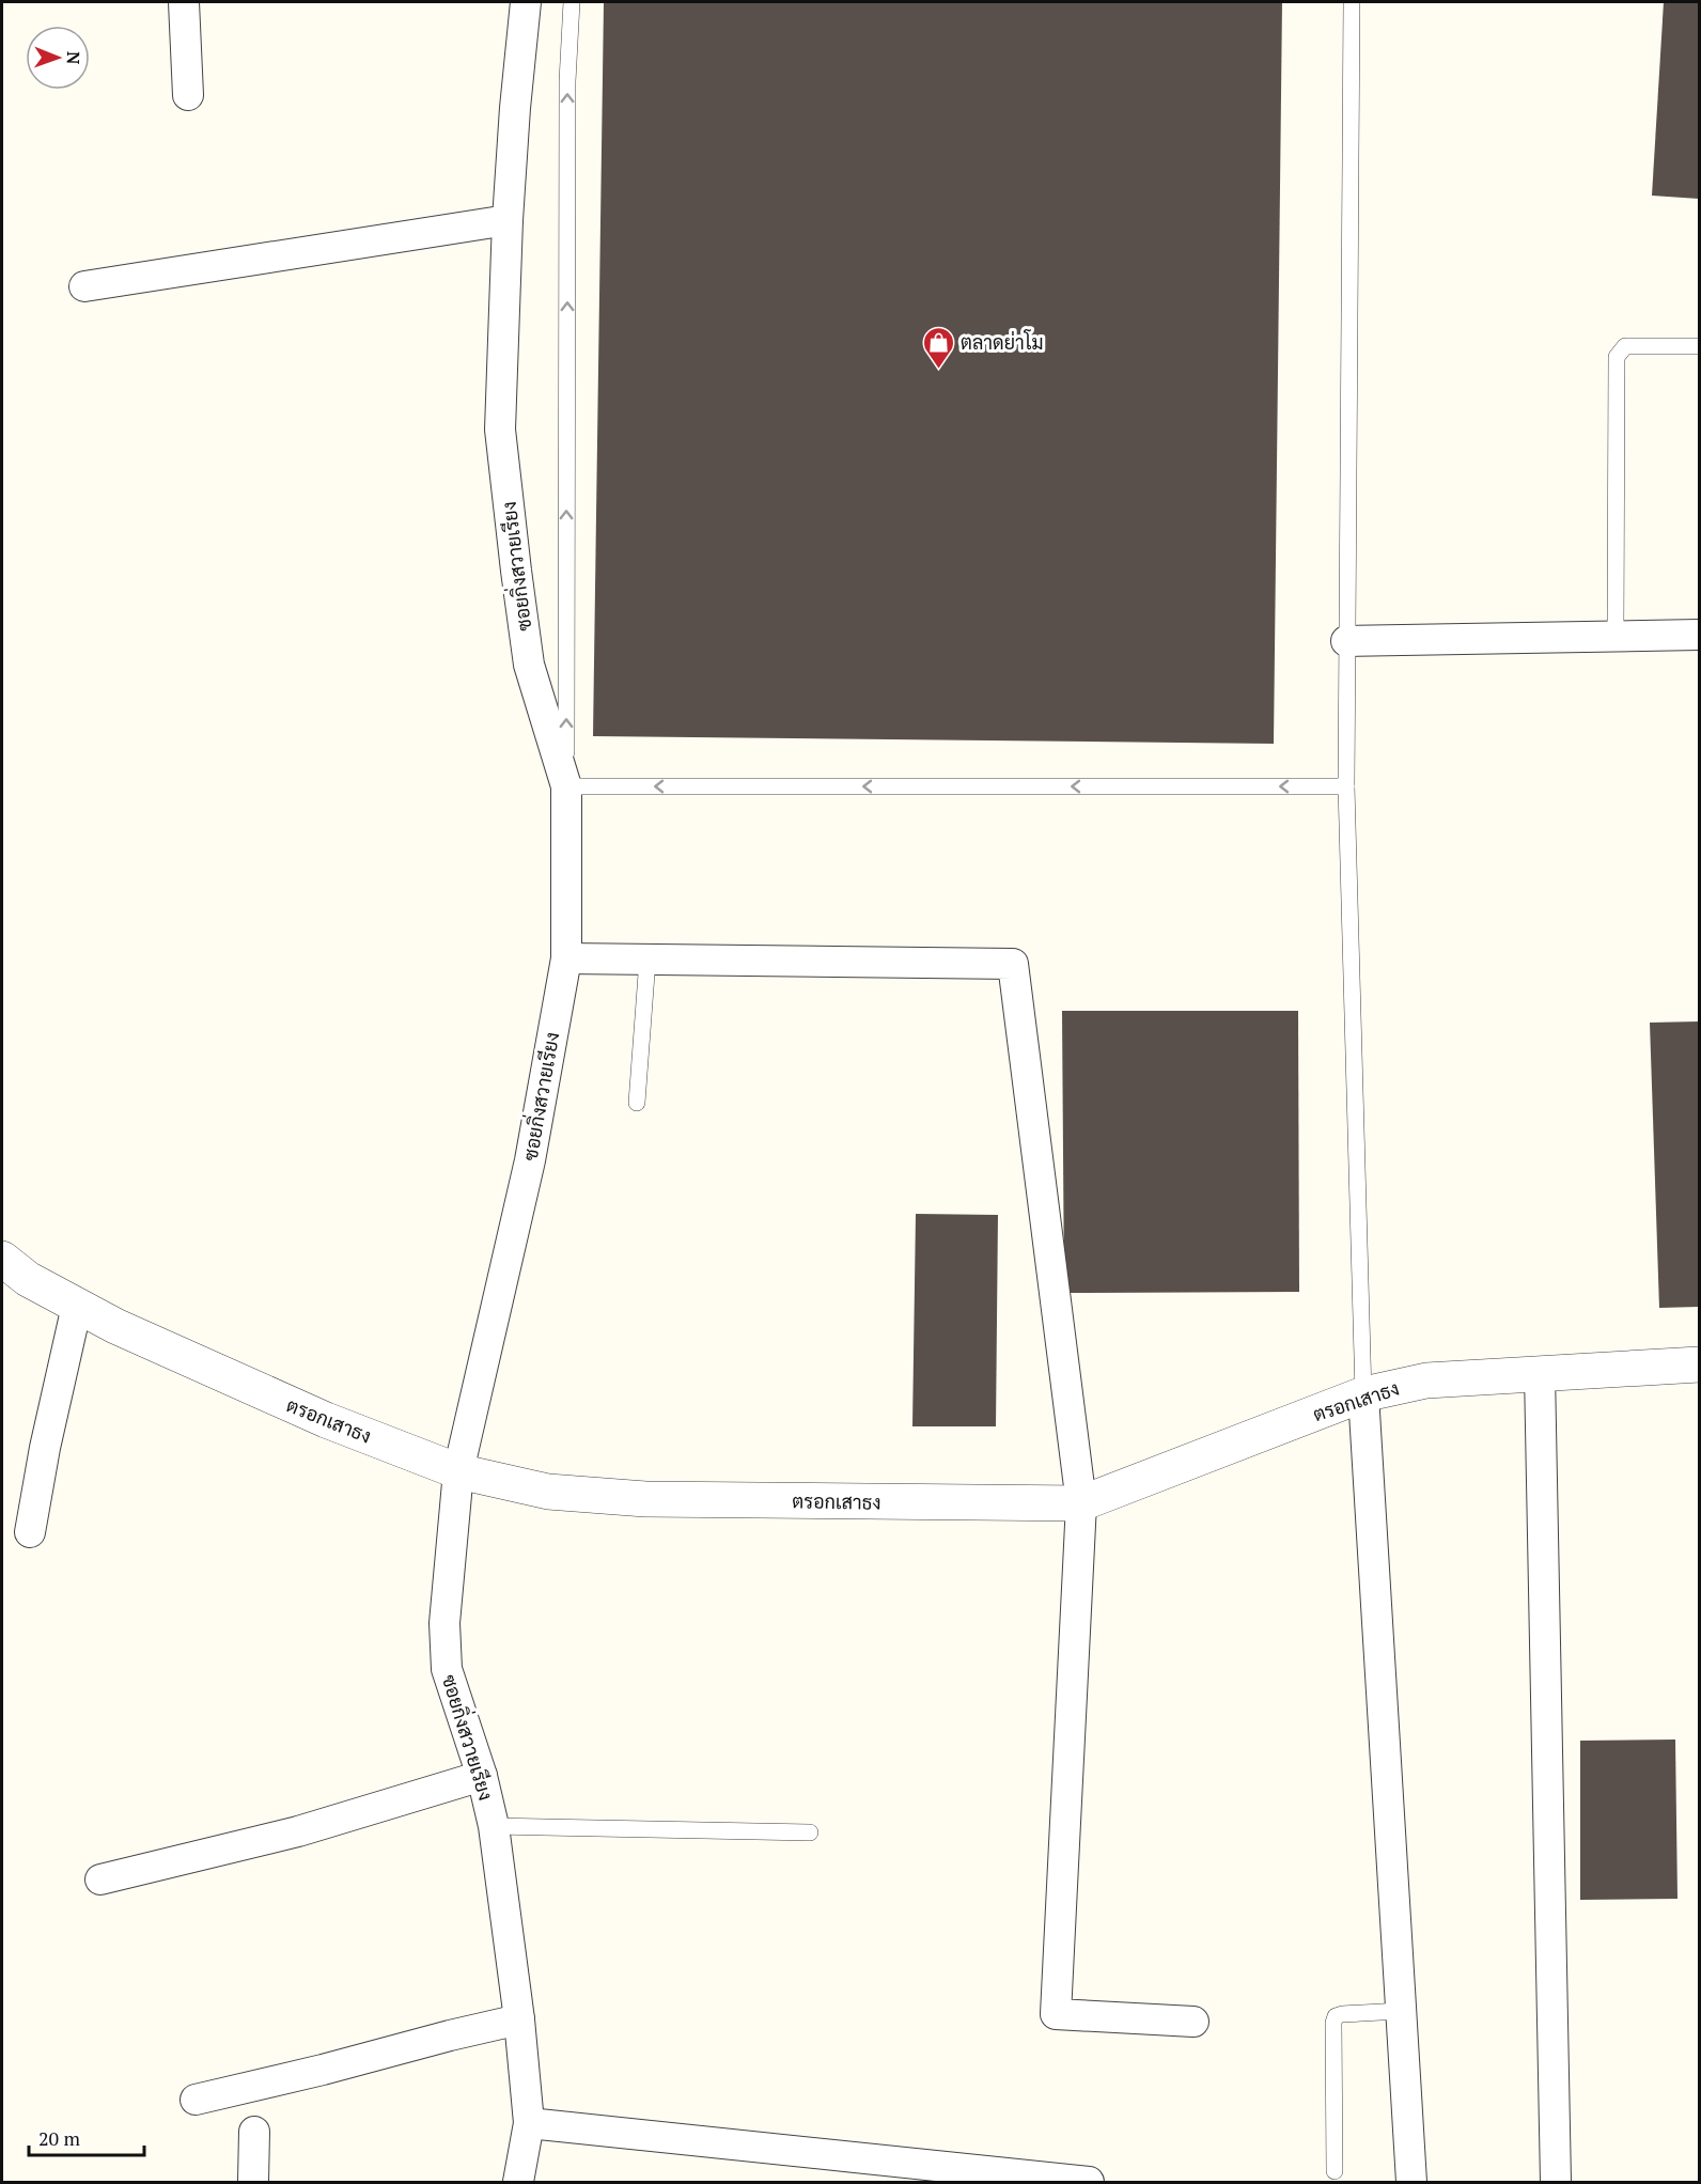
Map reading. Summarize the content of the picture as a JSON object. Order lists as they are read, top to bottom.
{
  "streets": {
    "street": ["ซอยกิ่งสวายเรียง", "ตรอกเสาธง"]
  },
  "crossings": [
    ["ซอยกิ่งสวายเรียง", "ตรอกเสาธง"]
  ],
  "places": {
    "shop": ["ตลาดย่าโม"]
  },
  "scale_bar": "20 m",
  "north": "right"
}
